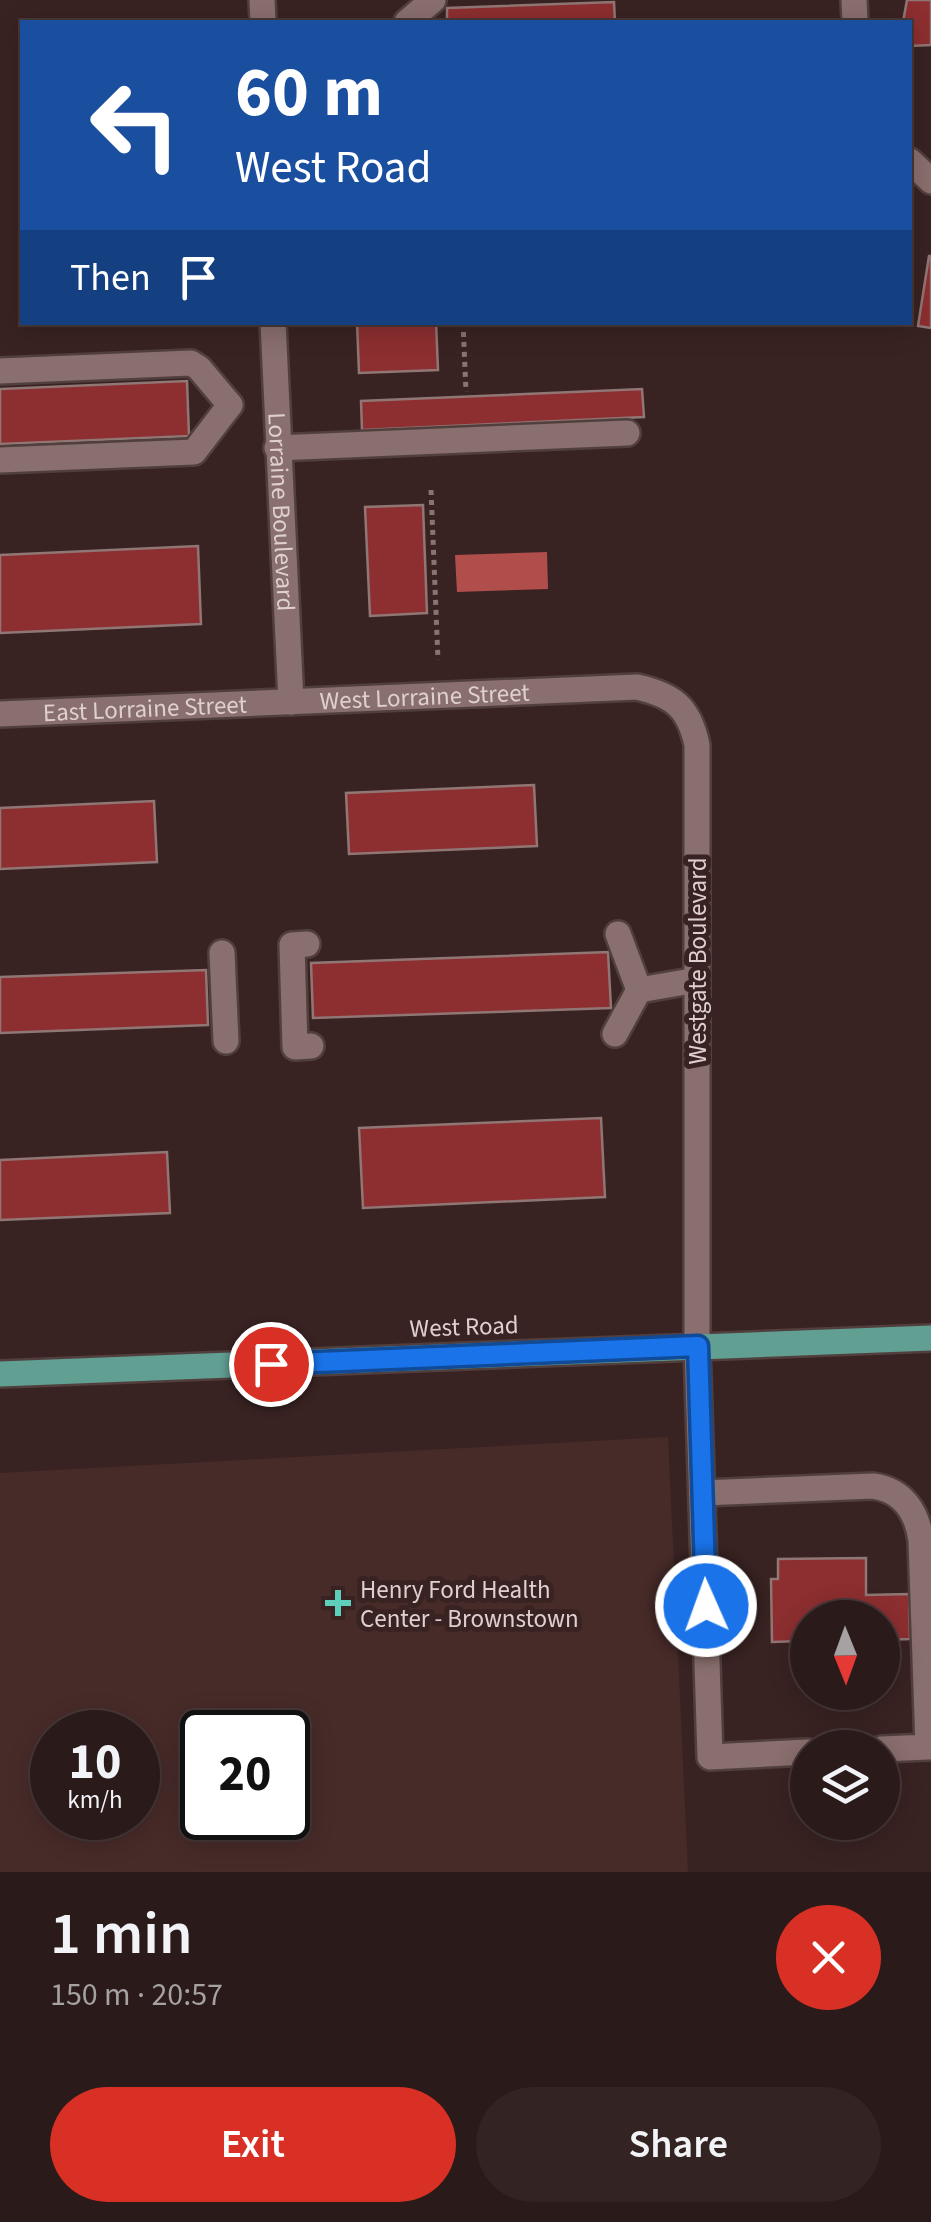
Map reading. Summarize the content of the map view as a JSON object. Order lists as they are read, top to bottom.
{
  "streets": {
    "main road": ["West Road"],
    "street": [
      "Lorraine Boulevard",
      "West Lorraine Street",
      "East Lorraine Street",
      "Westgate Boulevard"
    ]
  },
  "crossings": [
    ["Lorraine Boulevard", "West Lorraine Street"],
    ["Lorraine Boulevard", "East Lorraine Street"],
    ["West Lorraine Street", "East Lorraine Street"],
    ["West Lorraine Street", "Westgate Boulevard"],
    ["Westgate Boulevard", "West Road"]
  ],
  "places": {
    "health": ["Henry Ford Health Center - Brownstown"]
  },
  "north": "bottom",
  "page": {
    "turn": ["60 m", "West Road"],
    "then": "Then",
    "speed": "10 km/h",
    "limit": "20",
    "heading": ["1 min", "150 m · 20:57"],
    "buttons": ["Exit", "Share"]
  }
}
